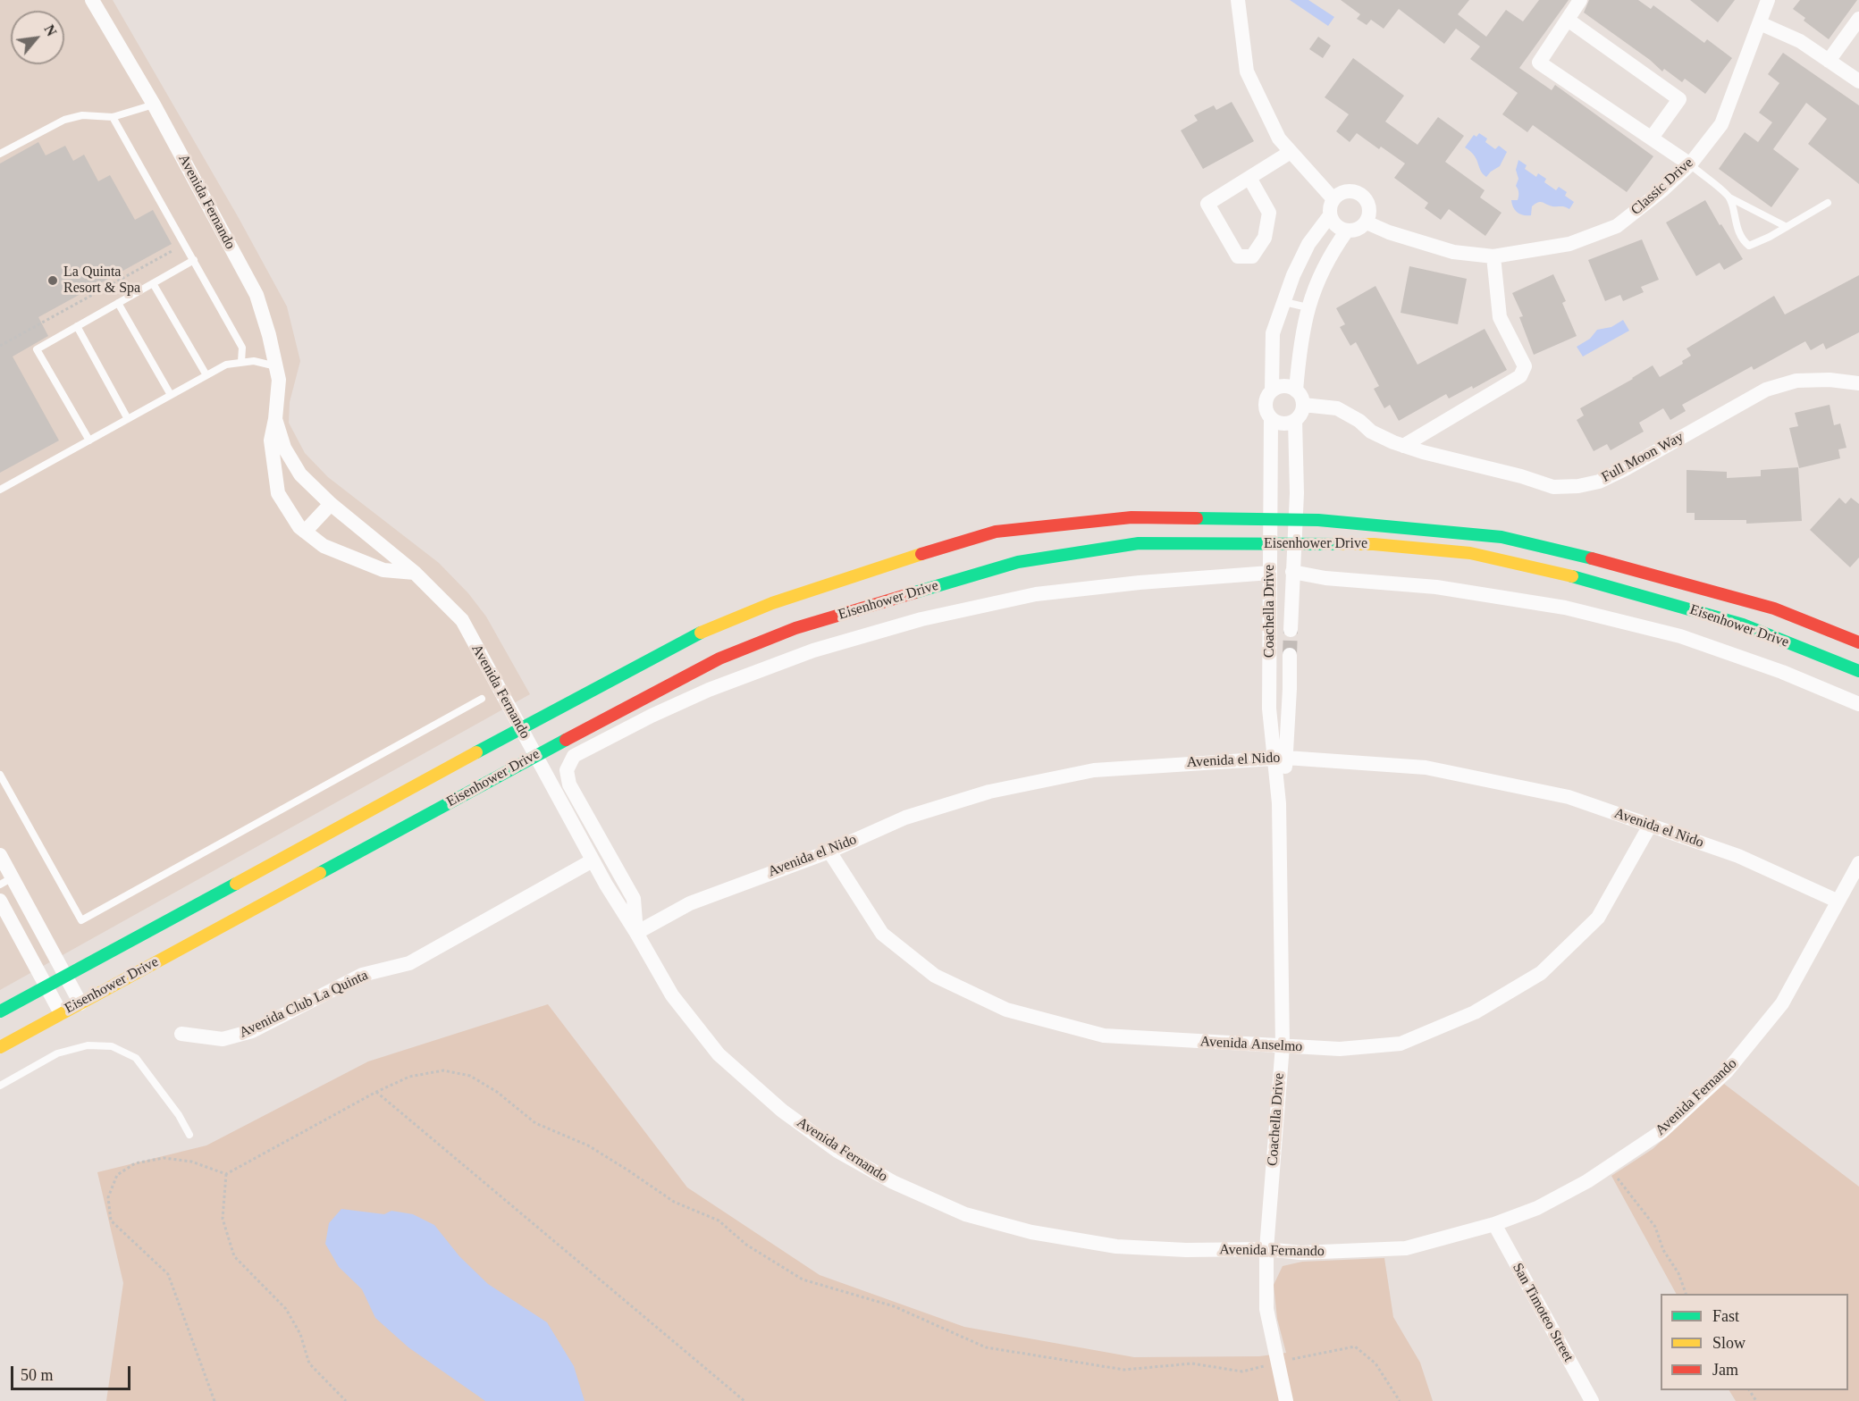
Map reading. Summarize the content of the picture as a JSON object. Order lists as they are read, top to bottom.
{
  "streets": {
    "main road": ["Eisenhower Drive"],
    "street": [
      "Classic Drive",
      "Avenida Fernando",
      "Full Moon Way",
      "Coachella Drive",
      "Avenida el Nido",
      "Avenida Club La Quinta",
      "Avenida Anselmo",
      "San Timoteo Street"
    ]
  },
  "crossings": [
    ["Classic Drive", "Coachella Drive"],
    ["Avenida Fernando", "Eisenhower Drive"],
    ["Avenida Fernando", "Coachella Drive"],
    ["Avenida Fernando", "Avenida el Nido"],
    ["Avenida Fernando", "Avenida Club La Quinta"],
    ["Avenida Fernando", "San Timoteo Street"],
    ["Full Moon Way", "Coachella Drive"],
    ["Eisenhower Drive", "Coachella Drive"],
    ["Coachella Drive", "Avenida el Nido"],
    ["Coachella Drive", "Avenida Anselmo"],
    ["Avenida el Nido", "Avenida Anselmo"]
  ],
  "places": ["La Quinta Resort & Spa"],
  "legend": ["Fast", "Slow", "Jam"],
  "scale_bar": "50 m",
  "north": "top right"
}
